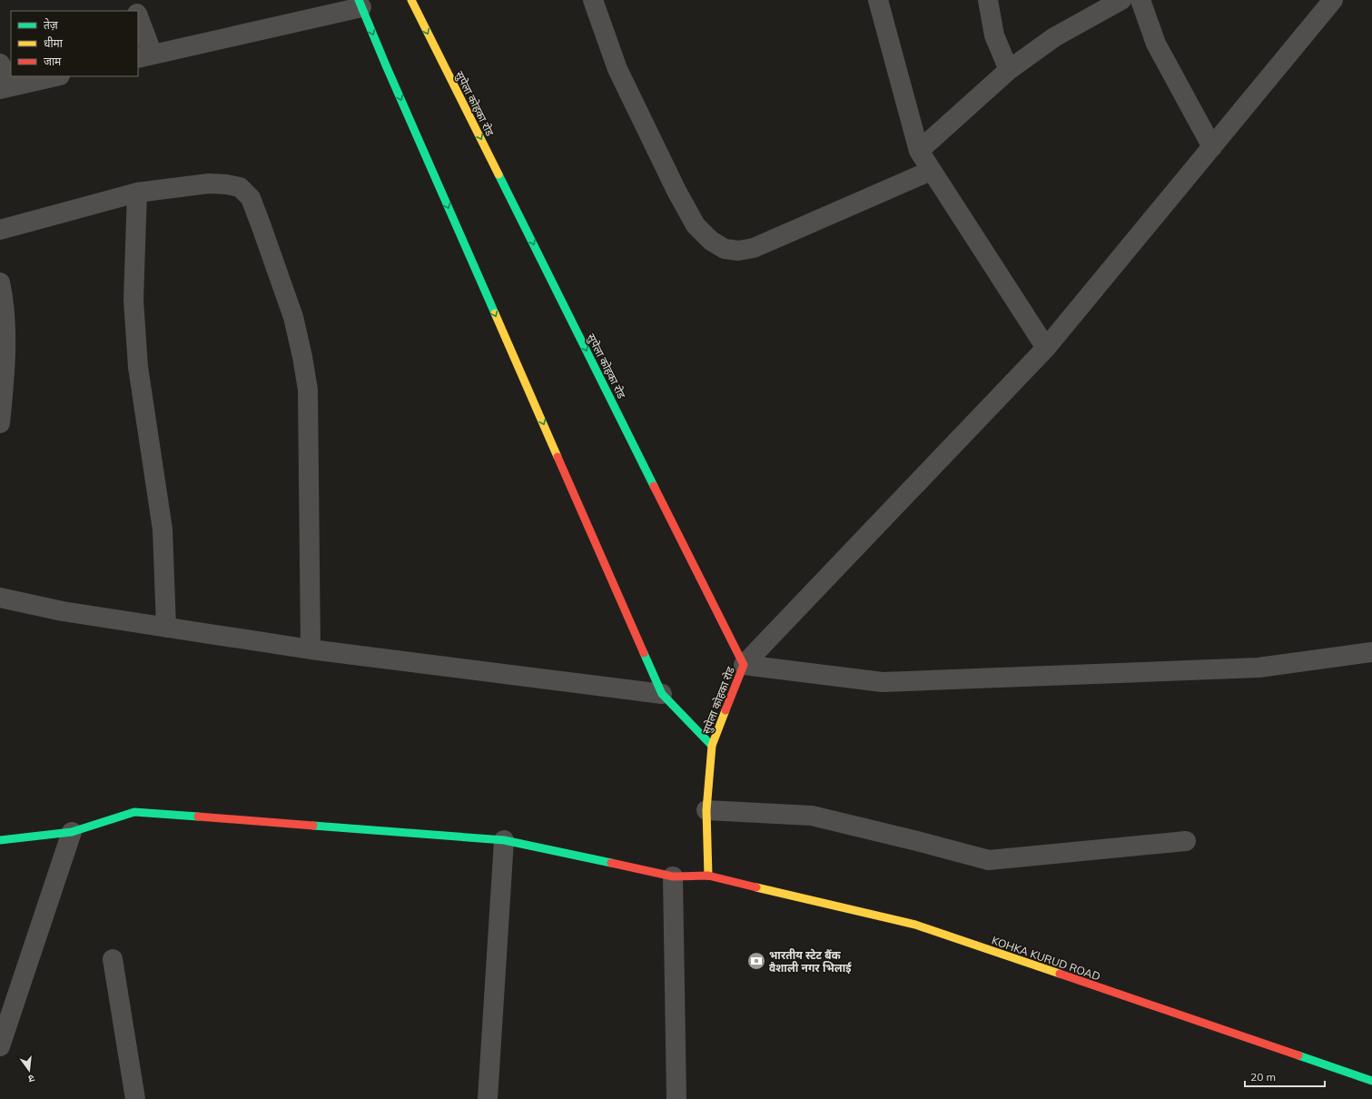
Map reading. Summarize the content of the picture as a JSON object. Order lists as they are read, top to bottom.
{
  "streets": {
    "street": ["सुपेला कोहका रोड", "KOHKA KURUD ROAD"]
  },
  "crossings": [
    ["सुपेला कोहका रोड", "KOHKA KURUD ROAD"]
  ],
  "one_way": ["सुपेला कोहका रोड"],
  "places": {
    "bank": ["भारतीय स्टेट बैंक वैशाली नगर भिलाई"]
  },
  "legend": ["तेज़", "धीमा", "जाम"],
  "scale_bar": "20 m",
  "north": "bottom"
}
